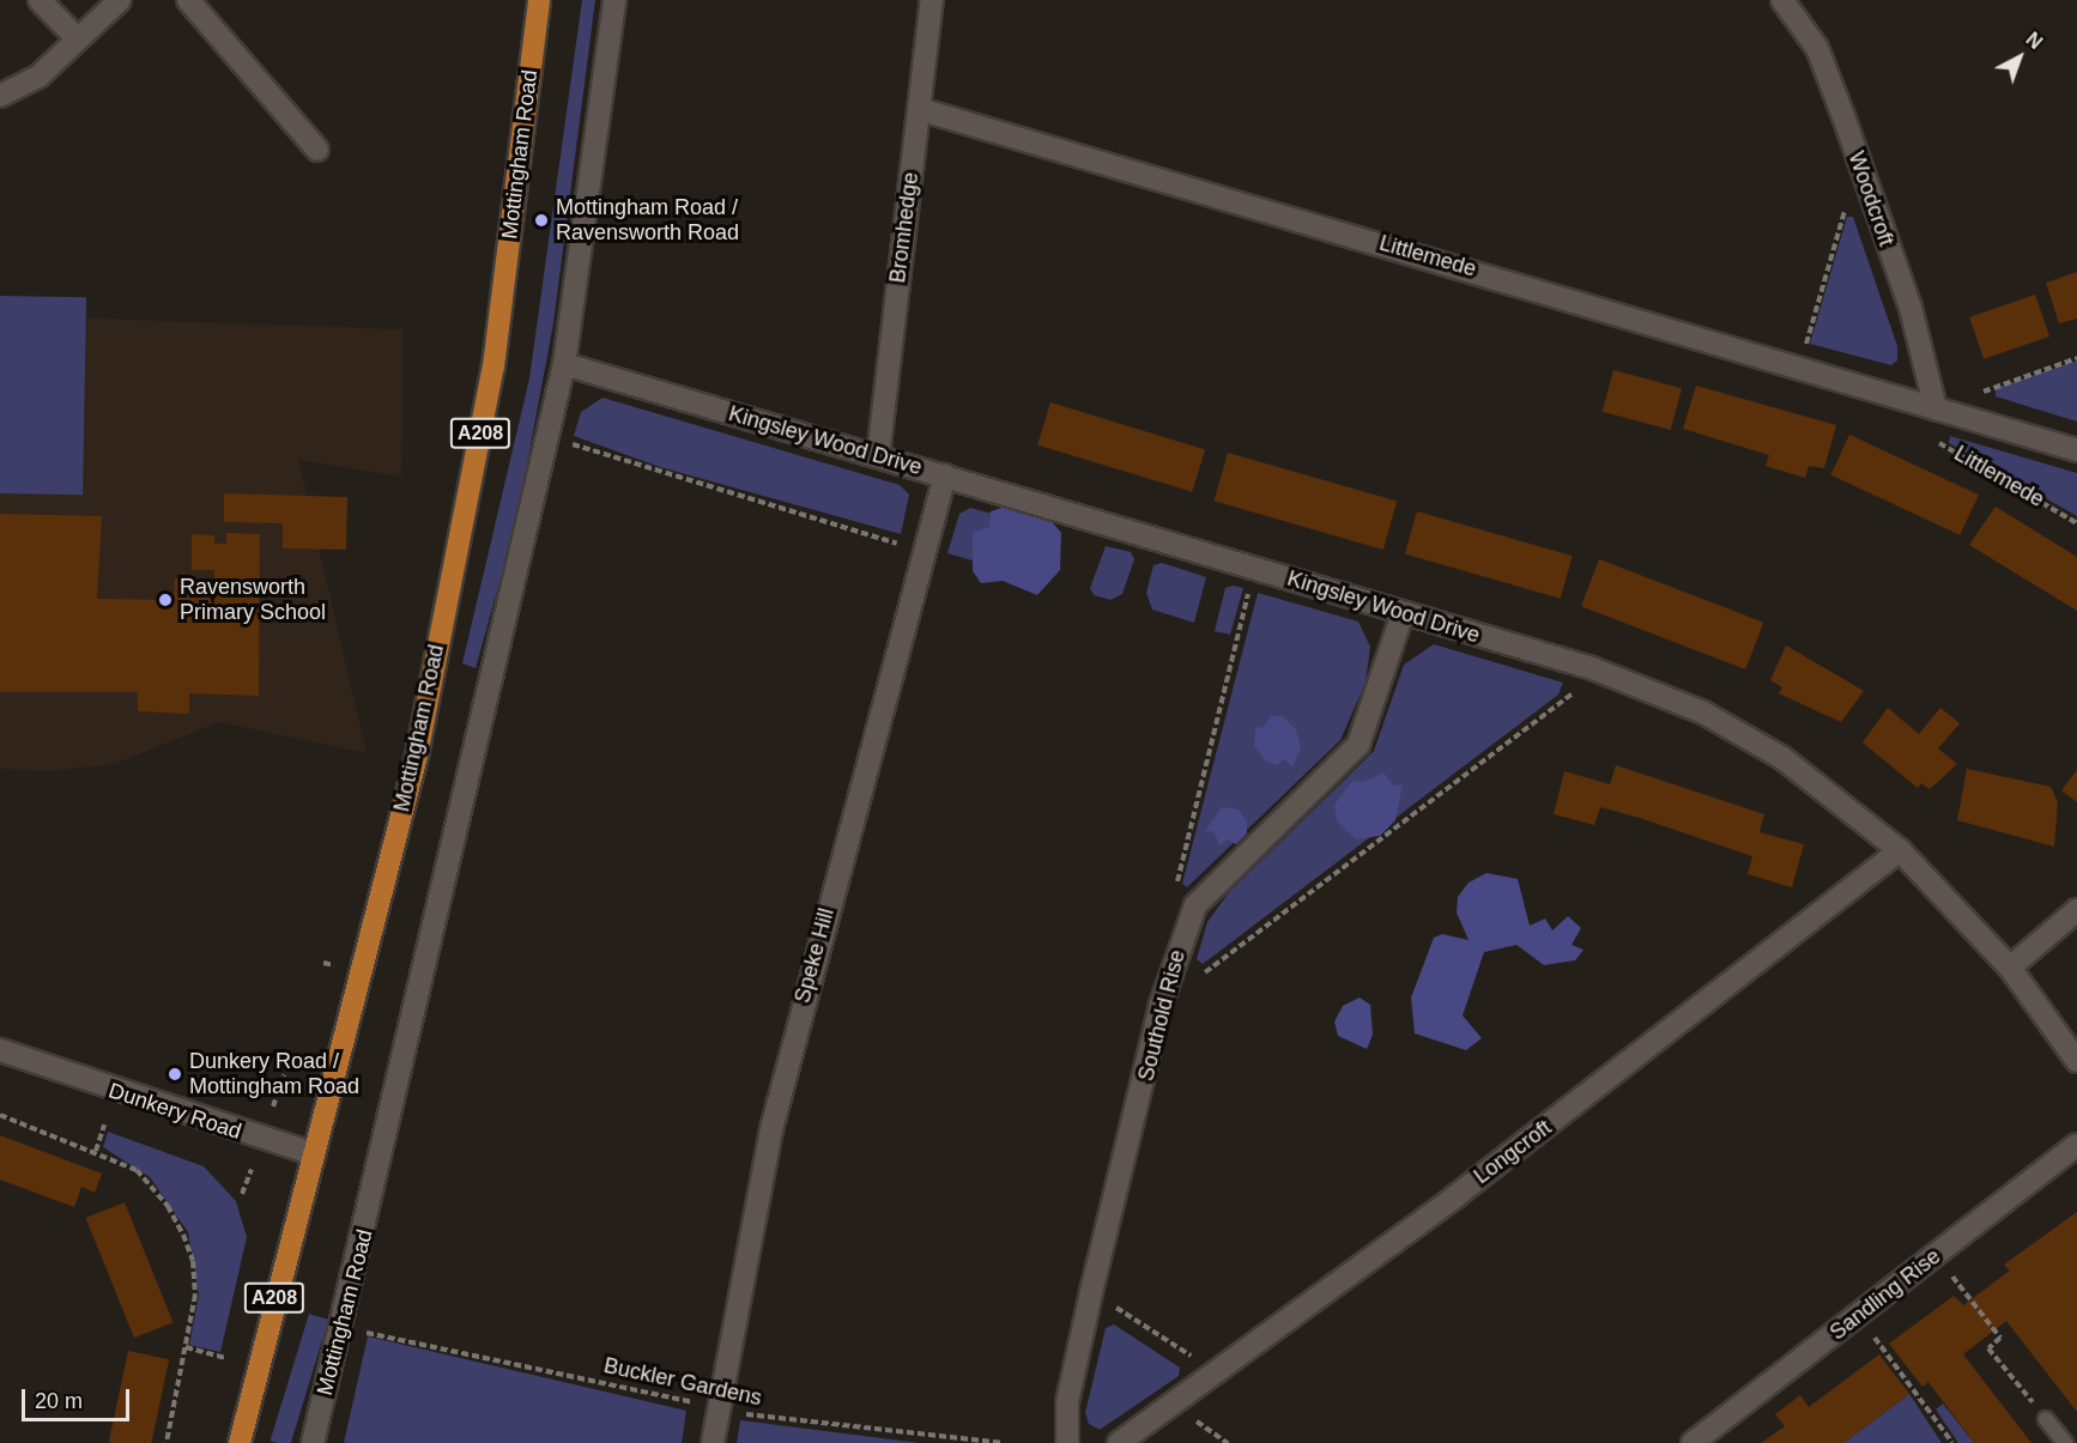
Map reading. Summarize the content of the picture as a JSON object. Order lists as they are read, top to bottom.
{
  "streets": {
    "main road": ["Mottingham Road", "A208"],
    "street": [
      "Woodcroft",
      "Bromhedge",
      "Littlemede",
      "Kingsley Wood Drive",
      "Speke Hill",
      "Southold Rise",
      "Dunkery Road",
      "Longcroft",
      "Sandling Rise"
    ],
    "path": ["Buckler Gardens"]
  },
  "crossings": [
    ["Mottingham Road", "Kingsley Wood Drive"],
    ["Mottingham Road", "Dunkery Road"],
    ["Woodcroft", "Littlemede"],
    ["Bromhedge", "Littlemede"],
    ["Bromhedge", "Kingsley Wood Drive"],
    ["Kingsley Wood Drive", "Speke Hill"],
    ["Kingsley Wood Drive", "Southold Rise"],
    ["Kingsley Wood Drive", "Longcroft"],
    ["Speke Hill", "Buckler Gardens"]
  ],
  "places": ["Mottingham Road / Ravensworth Road", "Ravensworth Primary School", "Dunkery Road / Mottingham Road"],
  "scale_bar": "20 m",
  "north": "top right"
}
